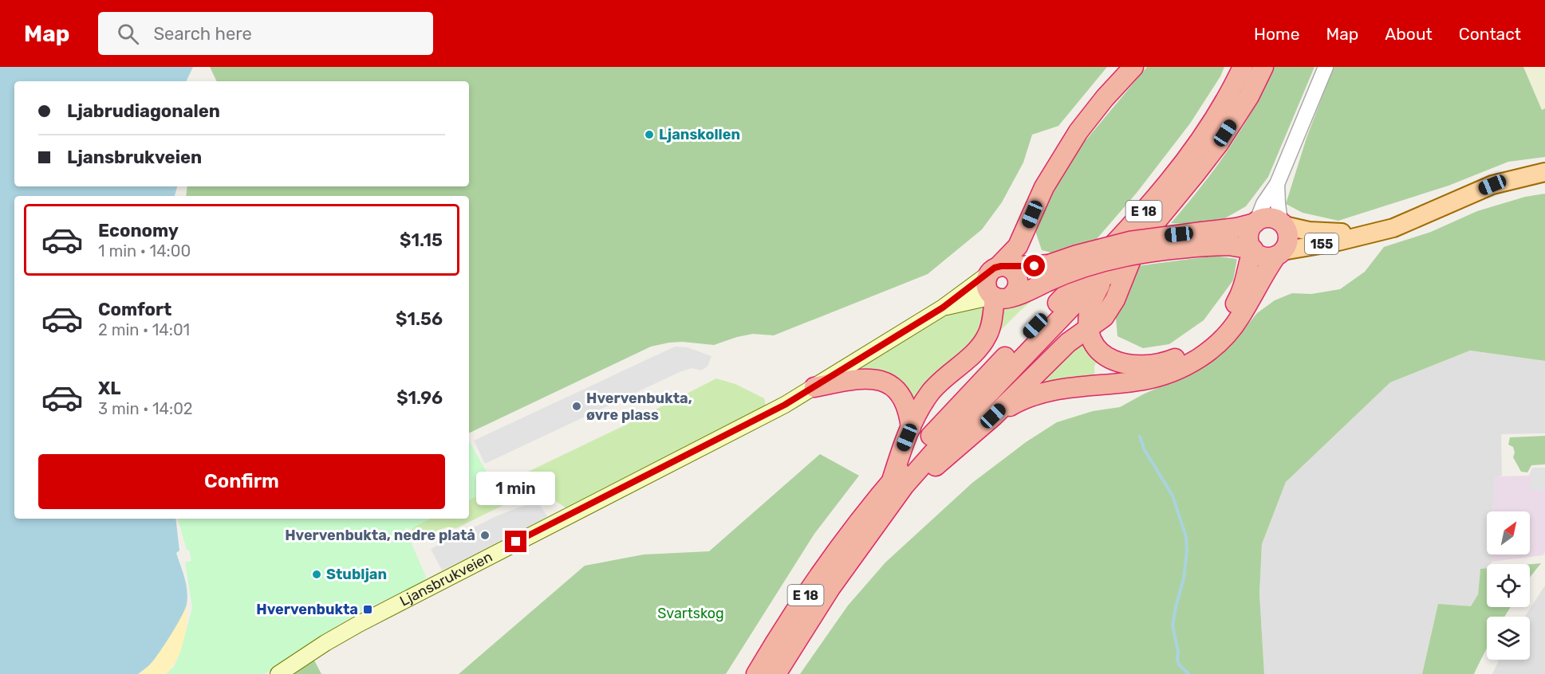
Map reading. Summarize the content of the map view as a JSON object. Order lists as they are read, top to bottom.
{
  "streets": {
    "highway": ["E 18"],
    "main road": ["155", "Ljansbrukveien"]
  },
  "crossings": [
    ["E 18", "155"],
    ["E 18", "Ljansbrukveien"]
  ],
  "parks": ["Svartskog"],
  "places": {
    "other": [
      "Ljanskollen",
      "Hvervenbukta, øvre plass",
      "Hvervenbukta, nedre platå",
      "Stubljan"
    ],
    "transit": ["Hvervenbukta"]
  },
  "north": "top right",
  "page": {
    "header": "Map",
    "search": "Search here",
    "nav": [
      "Home",
      "Map",
      "About",
      "Contact"
    ],
    "banner": ["Ljabrudiagonalen", "Ljansbrukveien"],
    "list": [
      {
        "name": "Economy",
        "note": "1 min · 14:00",
        "value": "$1.15"
      },
      {
        "name": "Comfort",
        "note": "2 min · 14:01",
        "value": "$1.56"
      },
      {
        "name": "XL",
        "note": "3 min · 14:02",
        "value": "$1.96"
      }
    ],
    "buttons": "Confirm",
    "bubble": "1 min"
  }
}
